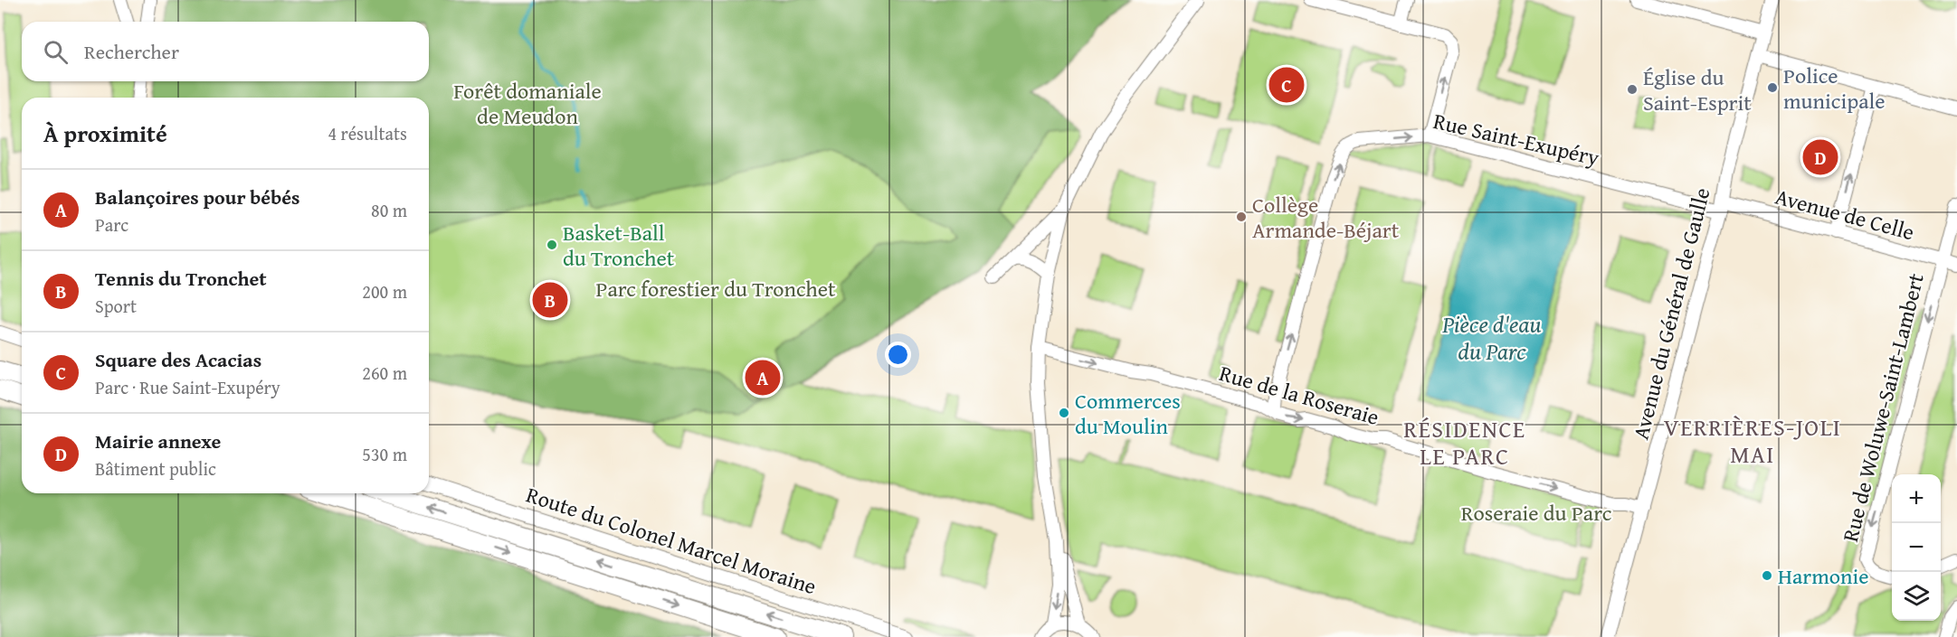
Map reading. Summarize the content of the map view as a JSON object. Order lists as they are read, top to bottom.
{
  "streets": {
    "street": [
      "Rue Saint-Exupéry",
      "Avenue de Celle",
      "Avenue du Général de Gaulle",
      "Rue de la Roseraie",
      "Rue de Woluwe-Saint-Lambert",
      "Route du Colonel Marcel Moraine"
    ]
  },
  "crossings": [
    ["Rue Saint-Exupéry", "Avenue de Celle"],
    ["Rue Saint-Exupéry", "Avenue du Général de Gaulle"],
    ["Rue Saint-Exupéry", "Rue de la Roseraie"],
    ["Avenue de Celle", "Avenue du Général de Gaulle"],
    ["Avenue de Celle", "Rue de Woluwe-Saint-Lambert"],
    ["Avenue du Général de Gaulle", "Rue de la Roseraie"]
  ],
  "one_way": ["Rue Saint-Exupéry", "Rue de la Roseraie", "Rue de Woluwe-Saint-Lambert"],
  "districts": ["VERRIÈRES-JOLI MAI", "RÉSIDENCE LE PARC"],
  "water": ["Pièce d'eau du Parc"],
  "parks": ["Forêt domaniale de Meudon", "Parc forestier du Tronchet", "Roseraie du Parc"],
  "places": [
    "Police municipale",
    "Église du Saint-Esprit",
    "Collège Armande-Béjart",
    "Basket-Ball du Tronchet",
    "Commerces du Moulin",
    "Harmonie"
  ],
  "page": {
    "search": "Rechercher",
    "pins": [
      "C",
      "D",
      "B",
      "A"
    ],
    "heading": ["À proximité", "4 résultats"],
    "list": [
      {
        "mark": "A",
        "name": "Balançoires pour bébés",
        "note": "Parc",
        "value": "80 m"
      },
      {
        "mark": "B",
        "name": "Tennis du Tronchet",
        "note": "Sport",
        "value": "200 m"
      },
      {
        "mark": "C",
        "name": "Square des Acacias",
        "note": "Parc · Rue Saint-Exupéry",
        "value": "260 m"
      },
      {
        "mark": "D",
        "name": "Mairie annexe",
        "note": "Bâtiment public",
        "value": "530 m"
      }
    ],
    "map_buttons": ["+", "−"]
  }
}
